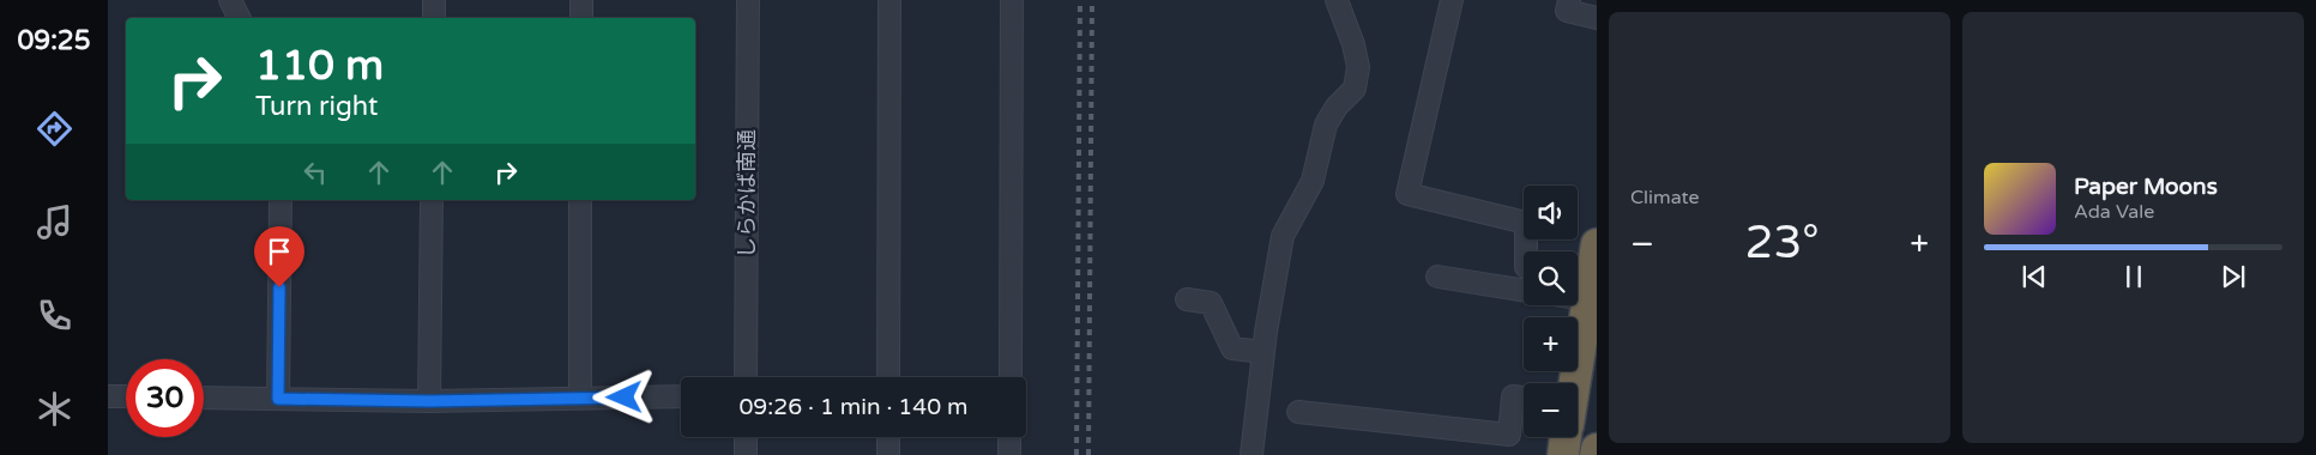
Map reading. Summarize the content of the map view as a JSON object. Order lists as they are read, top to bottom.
{
  "streets": {
    "street": ["しらかば南通"]
  },
  "page": {
    "tabs": "09:25",
    "tile": "Climate",
    "turn": ["110 m", "Turn right"],
    "song": ["Paper Moons", "Ada Vale"],
    "map_buttons": ["+", "−"],
    "heat": ["−", "23°", "+"],
    "limit": "30",
    "trip": "09:26 · 1 min · 140 m"
  }
}
